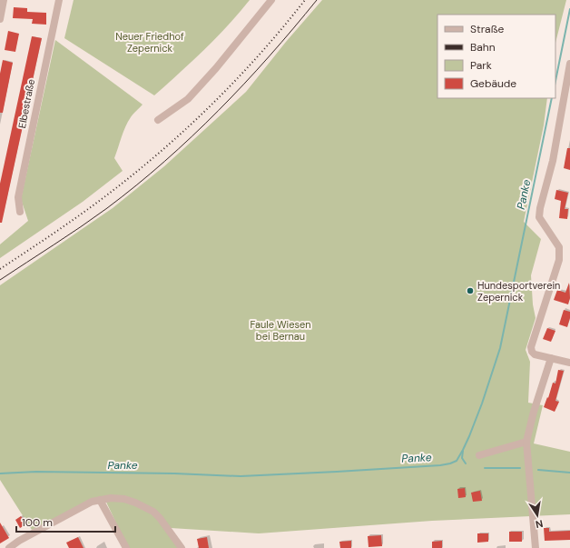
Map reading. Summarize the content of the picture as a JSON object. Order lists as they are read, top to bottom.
{
  "streets": {
    "street": ["Elbestraße"]
  },
  "water": ["Panke"],
  "parks": ["Neuer Friedhof Zepernick", "Faule Wiesen bei Bernau"],
  "places": ["Hundesportverein Zepernick"],
  "legend": [
    "Straße",
    "Bahn",
    "Park",
    "Gebäude"
  ],
  "scale_bar": "100 m",
  "north": "bottom"
}
